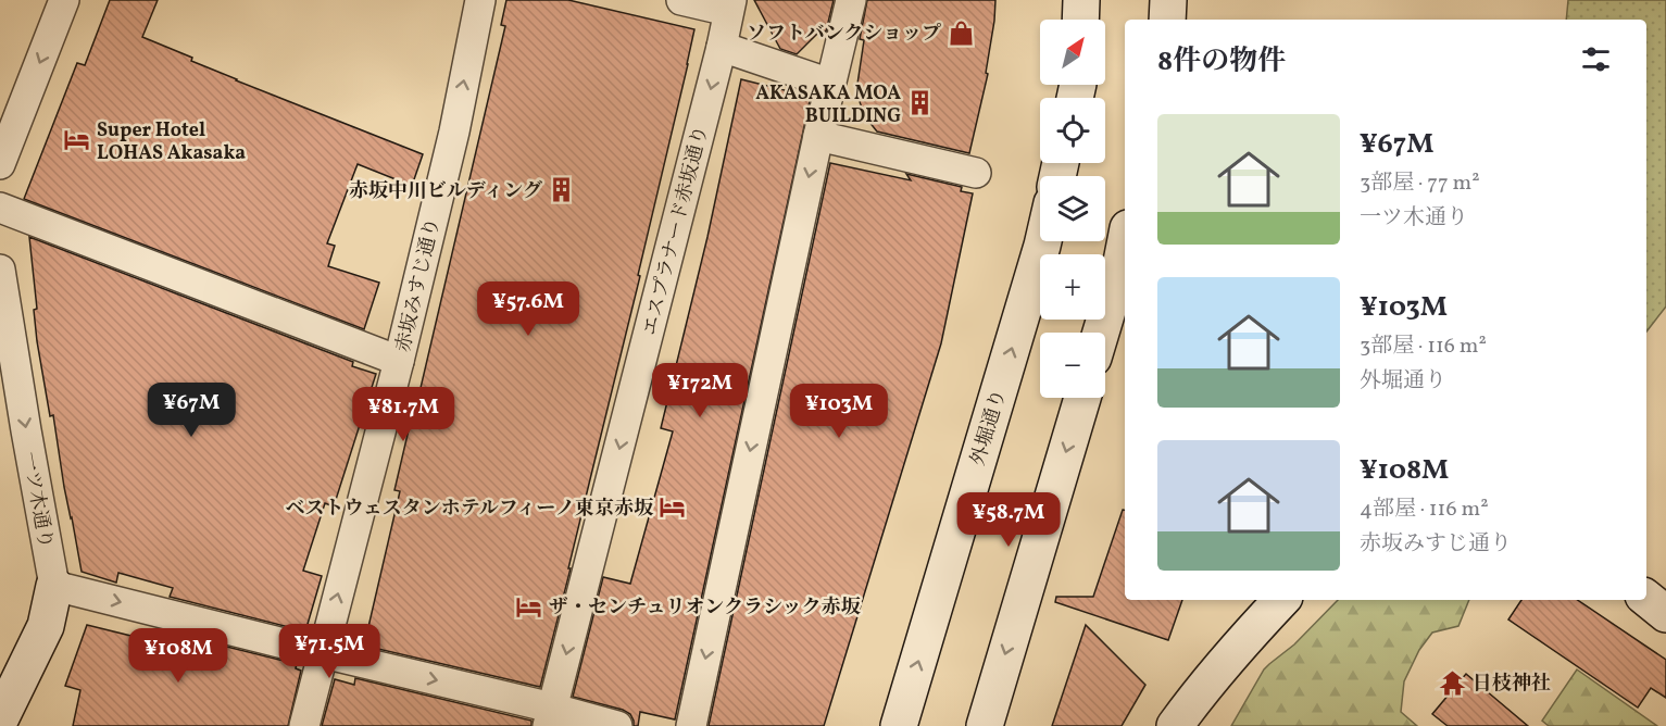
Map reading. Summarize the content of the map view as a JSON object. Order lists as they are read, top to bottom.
{
  "streets": {
    "main road": ["外堀通り", "一ツ木通り"],
    "street": ["エスプラナード赤坂通り", "赤坂みすじ通り"]
  },
  "one_way": ["赤坂みすじ通り", "一ツ木通り"],
  "places": {
    "shop": ["ソフトバンクショップ"],
    "building": ["AKASAKA MOA BUILDING", "赤坂中川ビルディング"],
    "hotel": ["Super Hotel LOHAS Akasaka", "ベストウェスタンホテルフィーノ東京赤坂", "ザ・センチュリオンクラシック赤坂"],
    "temple": ["日枝神社"]
  },
  "north": "top right",
  "page": {
    "map_buttons": ["+", "−"],
    "heading": "8件の物件",
    "list": [
      {
        "name": "¥67M",
        "note": "3部屋 · 77 m² · 一ツ木通り"
      },
      {
        "name": "¥103M",
        "note": "3部屋 · 116 m² · 外堀通り"
      },
      {
        "name": "¥108M",
        "note": "4部屋 · 116 m² · 赤坂みすじ通り"
      }
    ],
    "price": [
      "¥57.6M",
      "¥172M",
      "¥67M",
      "¥103M",
      "¥81.7M",
      "¥58.7M",
      "¥71.5M",
      "¥108M"
    ]
  }
}
